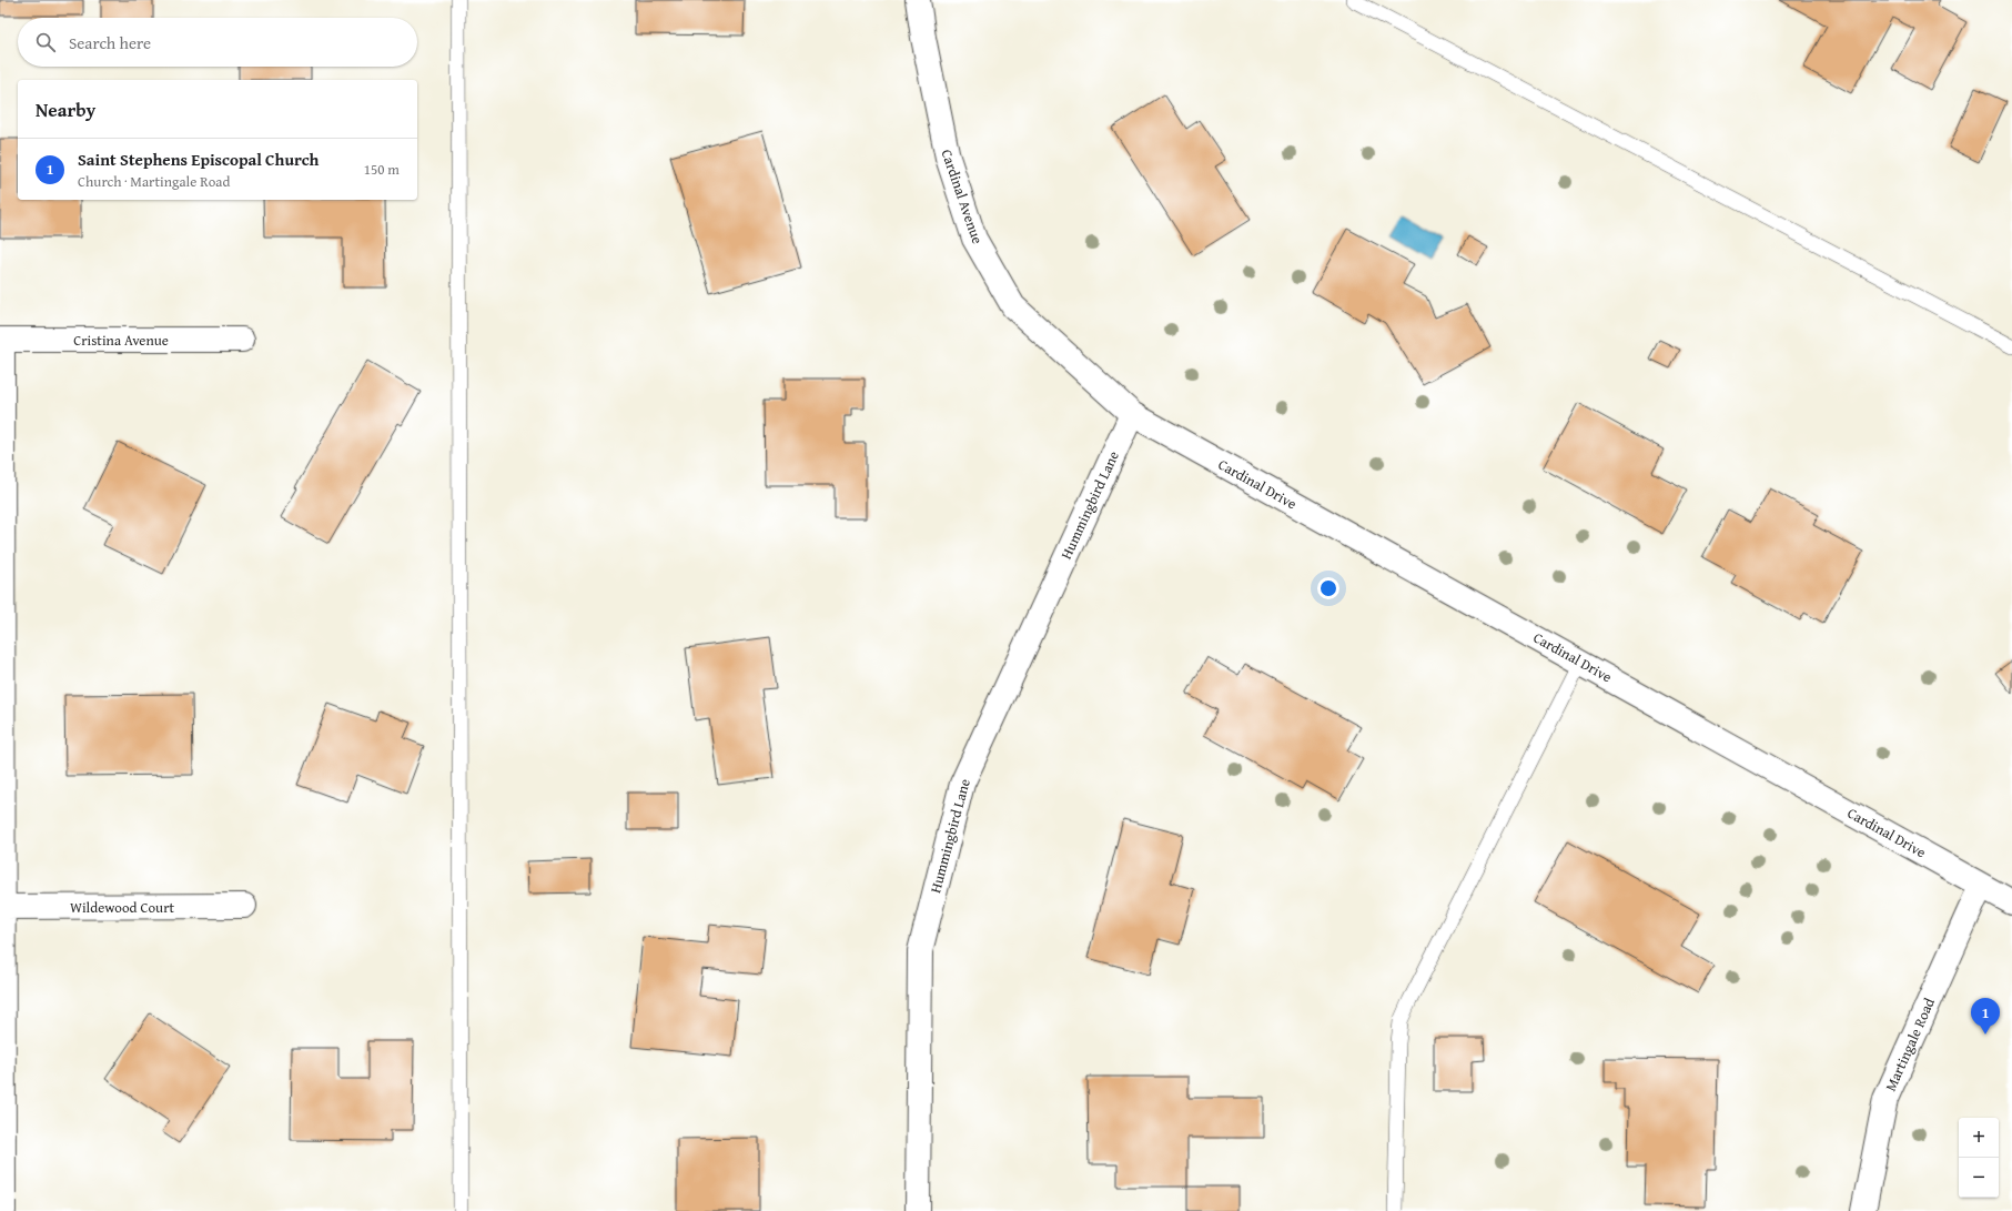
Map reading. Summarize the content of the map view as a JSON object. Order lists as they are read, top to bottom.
{
  "streets": {
    "street": [
      "Cardinal Avenue",
      "Cristina Avenue",
      "Cardinal Drive",
      "Hummingbird Lane",
      "Wildewood Court",
      "Martingale Road"
    ]
  },
  "crossings": [
    ["Cardinal Avenue", "Cardinal Drive"],
    ["Cardinal Avenue", "Hummingbird Lane"],
    ["Cardinal Drive", "Hummingbird Lane"],
    ["Cardinal Drive", "Martingale Road"]
  ],
  "page": {
    "search": "Search here",
    "heading": "Nearby",
    "list": [
      {
        "mark": "1",
        "name": "Saint Stephens Episcopal Church",
        "note": "Church · Martingale Road",
        "value": "150 m"
      }
    ],
    "pins": "1",
    "map_buttons": ["+", "−"]
  }
}
